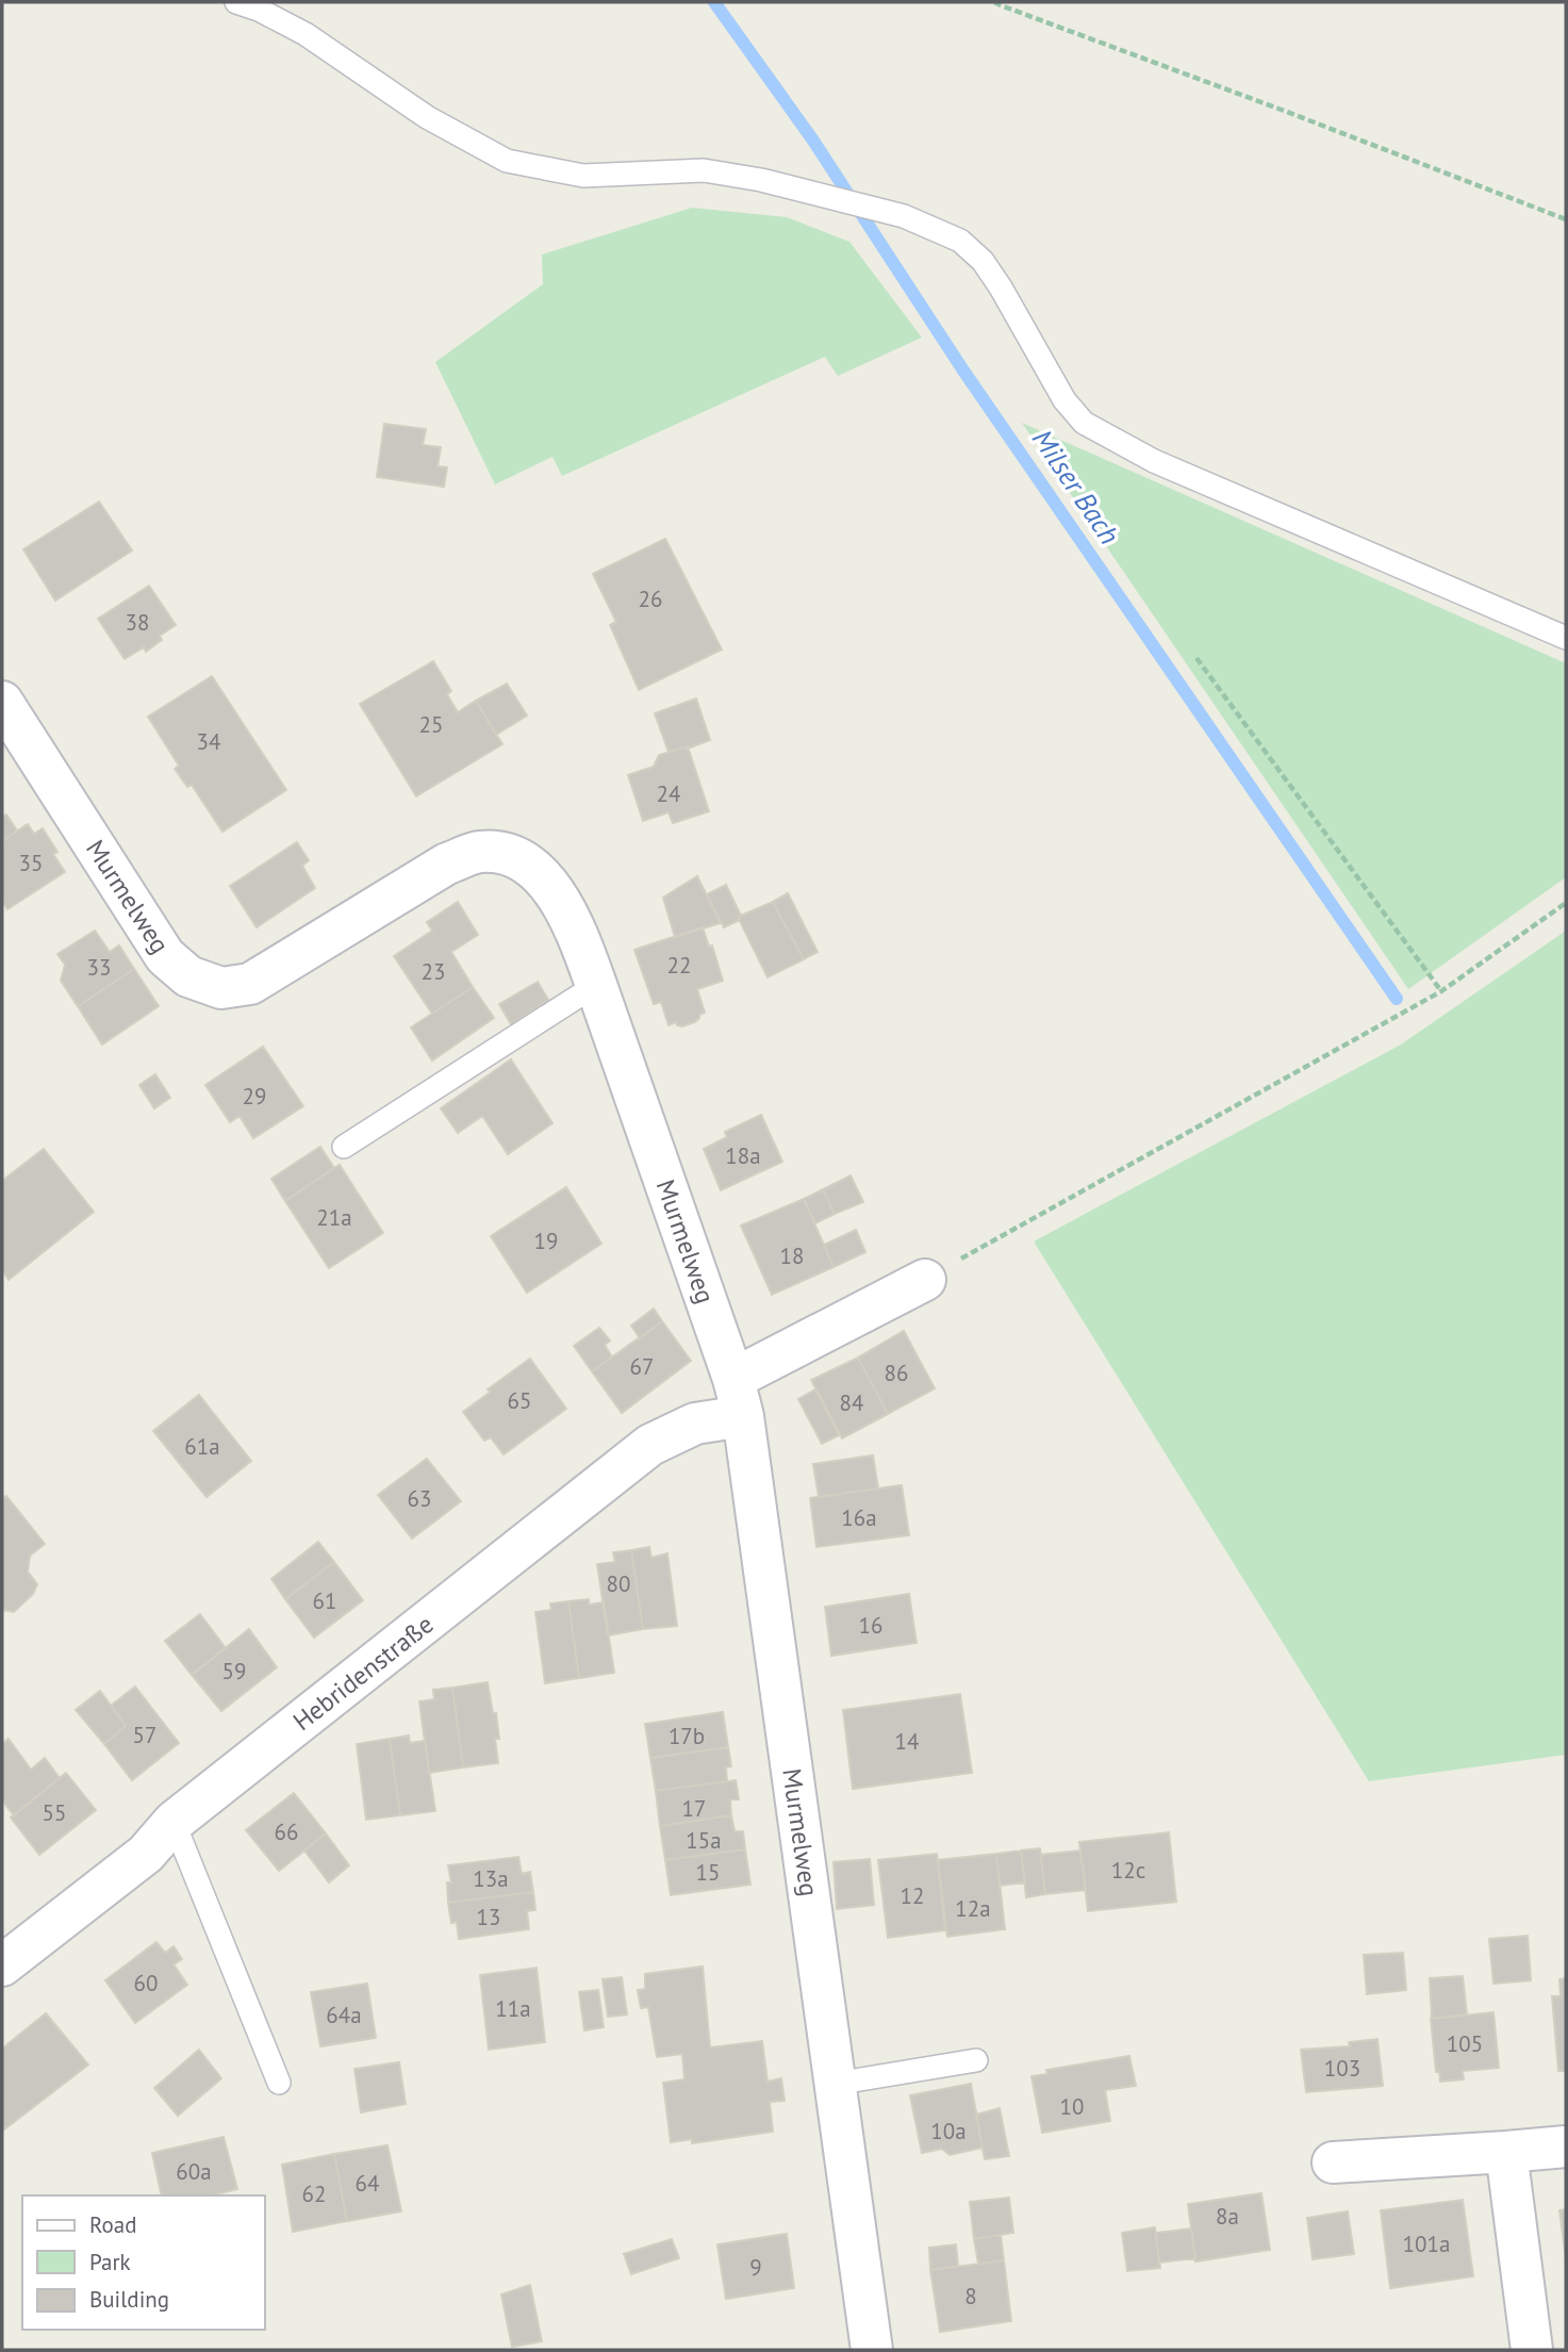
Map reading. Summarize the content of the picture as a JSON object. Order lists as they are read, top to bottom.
{
  "streets": {
    "street": ["Murmelweg", "Hebridenstraße"]
  },
  "crossings": [
    ["Murmelweg", "Hebridenstraße"]
  ],
  "water": ["Milser Bach"],
  "house_numbers": [
    "26",
    "38",
    "25",
    "34",
    "24",
    "35",
    "22",
    "33",
    "23",
    "29",
    "18a",
    "21a",
    "19",
    "18",
    "67",
    "86",
    "65",
    "84",
    "61a",
    "63",
    "16a",
    "80",
    "61",
    "16",
    "59",
    "57",
    "17b",
    "14",
    "17",
    "55",
    "66",
    "15a",
    "12c",
    "15",
    "13a",
    "12",
    "12a",
    "13",
    "60",
    "11a",
    "64a",
    "105",
    "103",
    "10",
    "10a",
    "60a",
    "64",
    "62",
    "8a",
    "101a",
    "9",
    "8"
  ],
  "legend": ["Road", "Park", "Building"]
}
